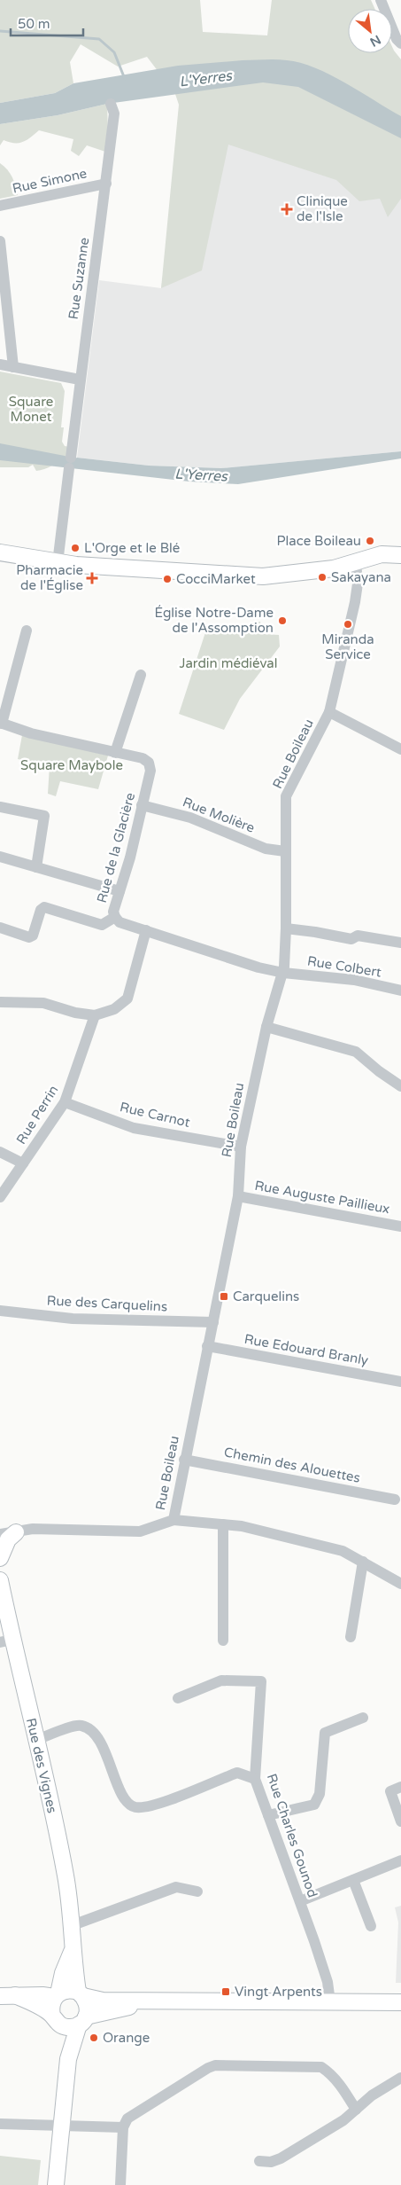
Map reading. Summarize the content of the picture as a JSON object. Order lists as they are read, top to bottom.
{
  "streets": {
    "street": [
      "Rue Simone",
      "Rue Suzanne",
      "Rue Boileau",
      "Rue Molière",
      "Rue de la Glacière",
      "Rue Colbert",
      "Rue Perrin",
      "Rue Carnot",
      "Rue Auguste Paillieux",
      "Rue des Carquelins",
      "Rue Edouard Branly",
      "Chemin des Alouettes",
      "Rue des Vignes",
      "Rue Charles Gounod"
    ]
  },
  "crossings": [
    ["Rue Simone", "Rue Suzanne"],
    ["Rue Boileau", "Rue Molière"],
    ["Rue Boileau", "Rue de la Glacière"],
    ["Rue Boileau", "Rue Colbert"],
    ["Rue Boileau", "Rue Carnot"],
    ["Rue Boileau", "Rue Auguste Paillieux"],
    ["Rue Boileau", "Rue des Carquelins"],
    ["Rue Boileau", "Rue Edouard Branly"],
    ["Rue Boileau", "Chemin des Alouettes"],
    ["Rue Molière", "Rue de la Glacière"],
    ["Rue de la Glacière", "Rue Colbert"],
    ["Rue Perrin", "Rue Carnot"]
  ],
  "water": ["L'Yerres"],
  "parks": ["Square Monet", "Jardin médiéval", "Square Maybole"],
  "places": {
    "health": ["Clinique de l'Isle", "Pharmacie de l'Église"],
    "other": [
      "Place Boileau",
      "L'Orge et le Blé",
      "Sakayana",
      "CocciMarket",
      "Église Notre-Dame de l'Assomption",
      "Miranda Service",
      "Orange"
    ],
    "transit": ["Carquelins", "Vingt Arpents"]
  },
  "scale_bar": "50 m",
  "north": "bottom right"
}
